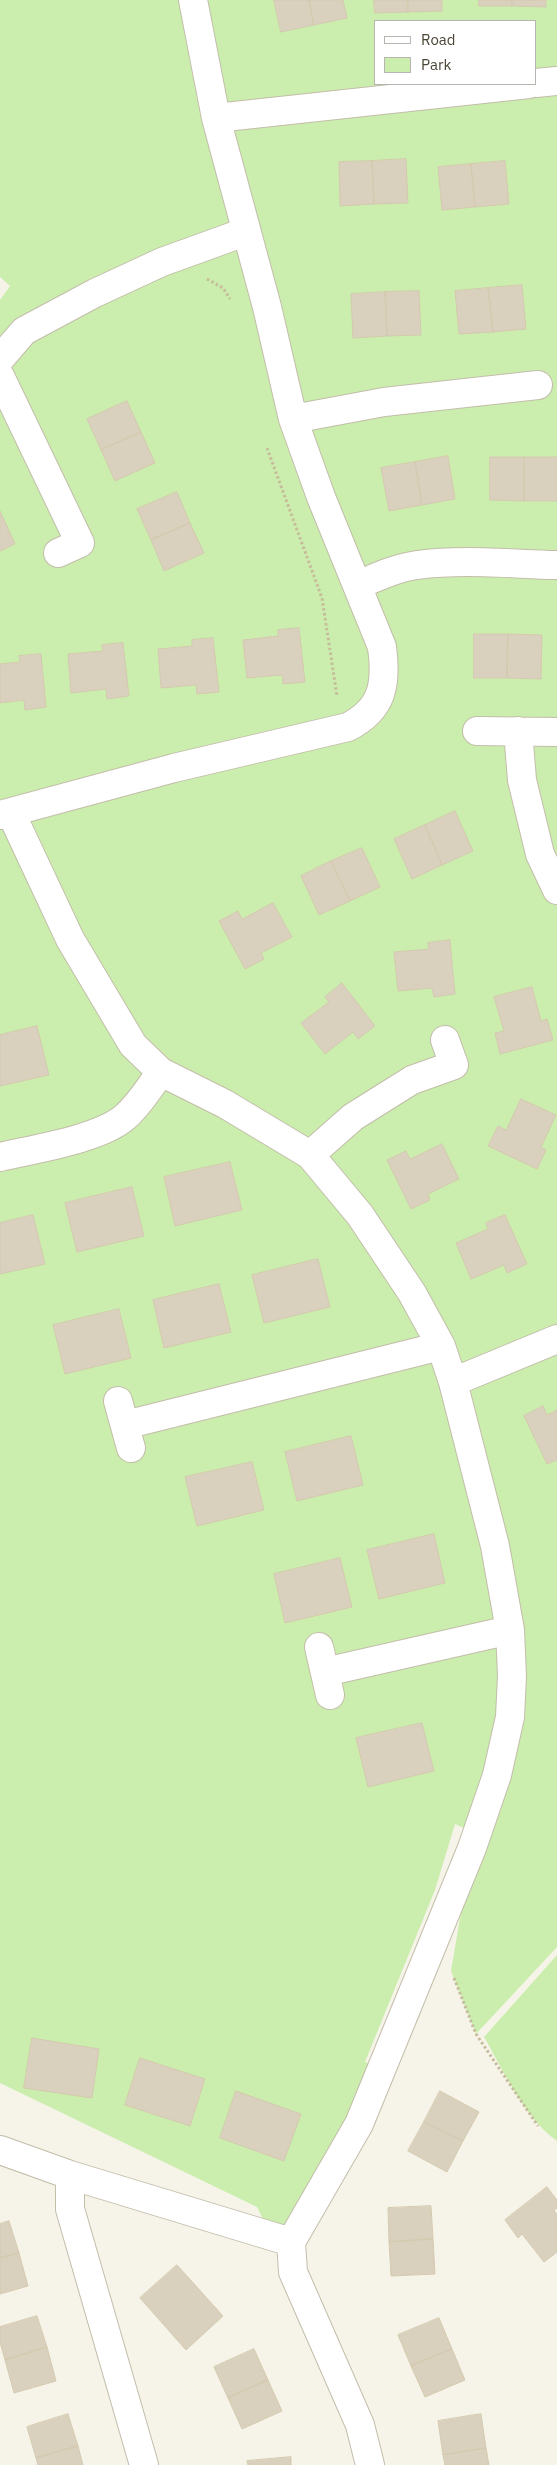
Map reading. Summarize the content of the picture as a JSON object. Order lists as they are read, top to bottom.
{
  "legend": ["Road", "Park"]
}
